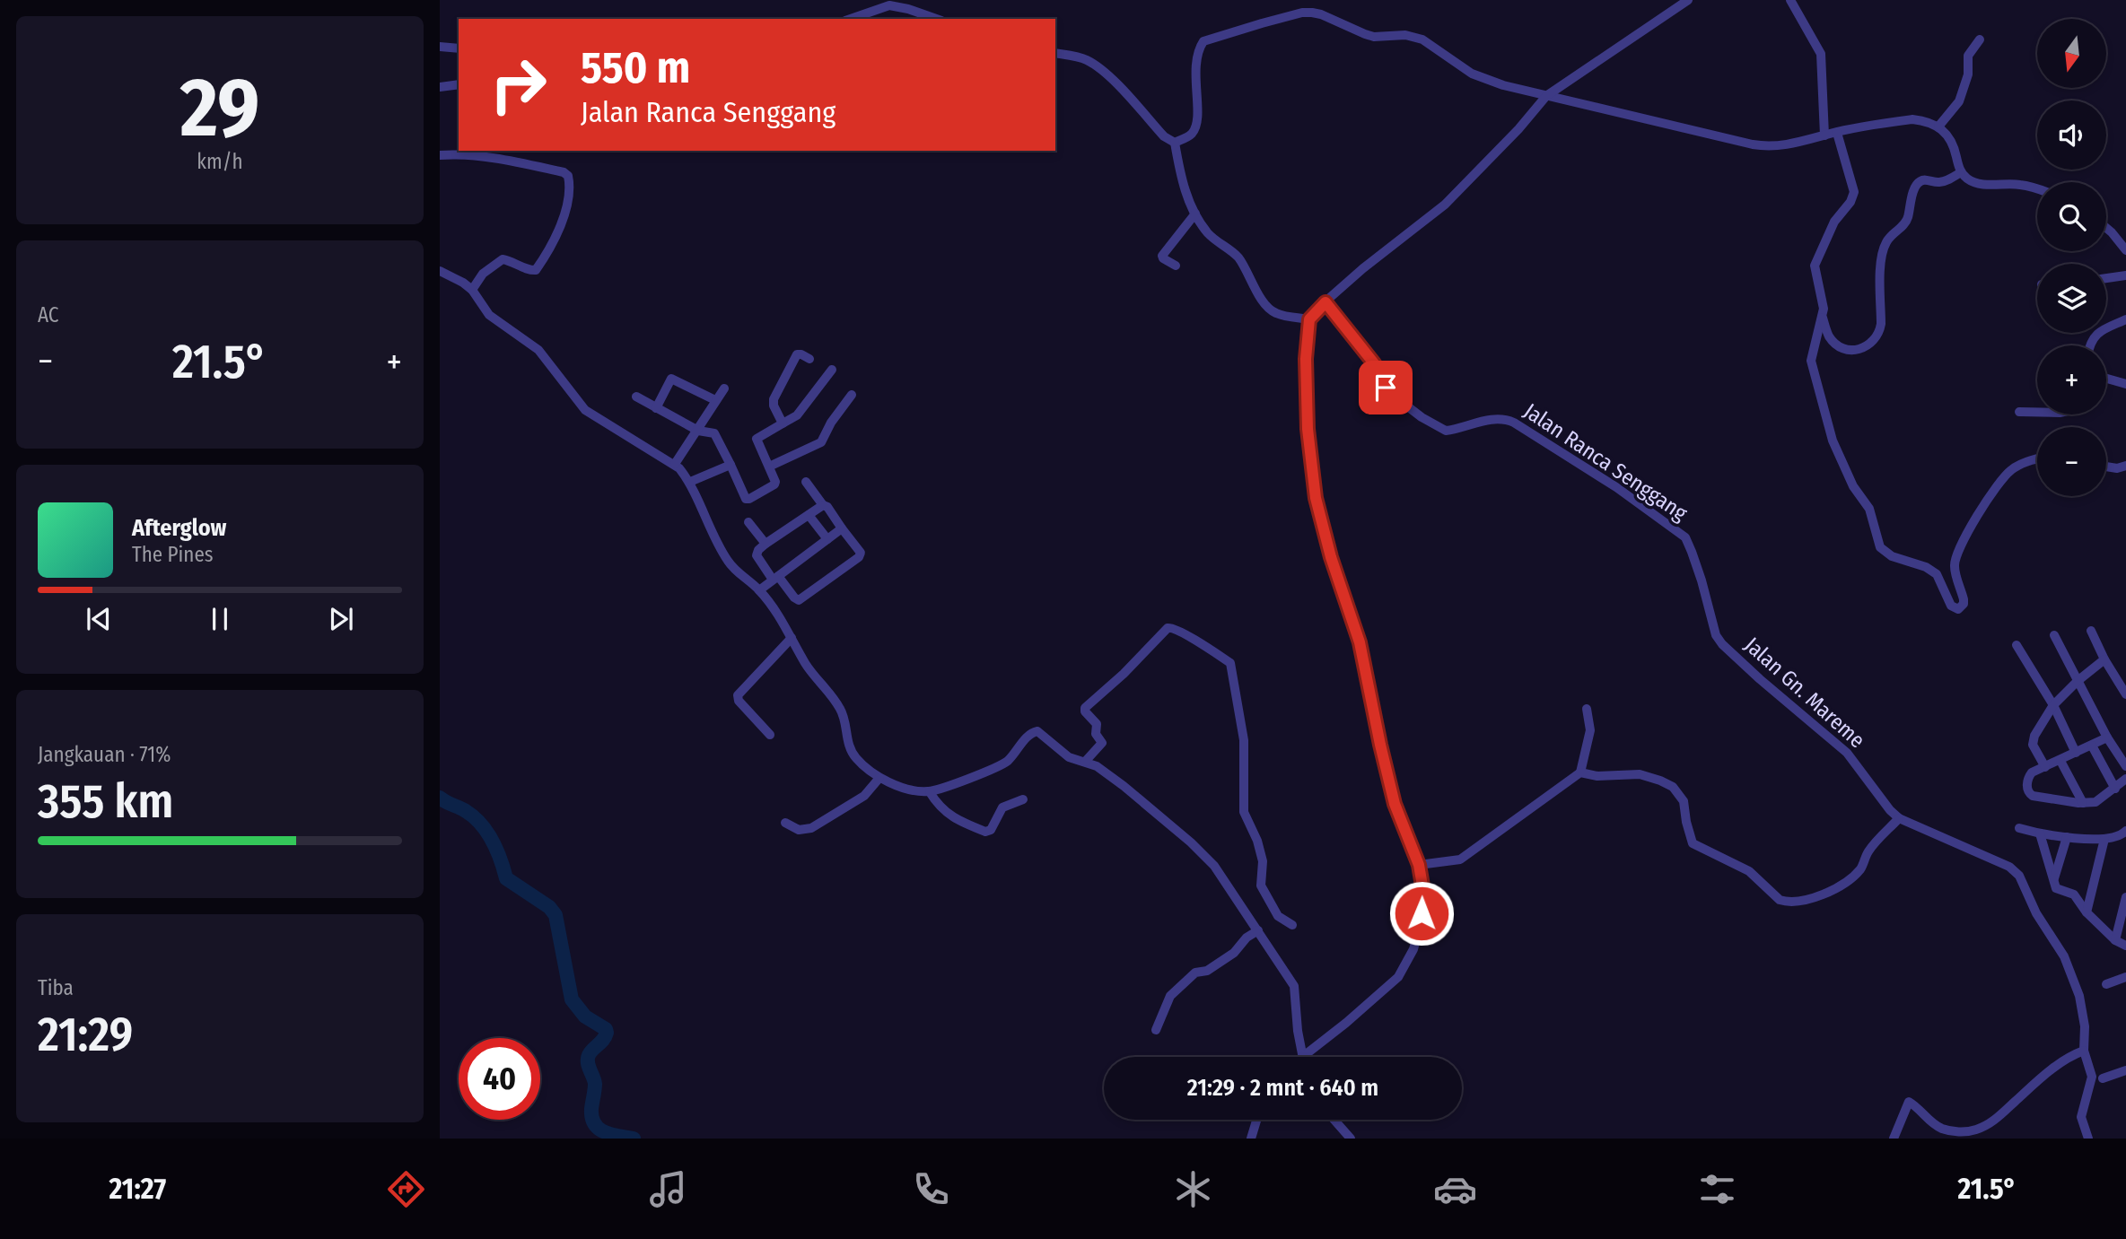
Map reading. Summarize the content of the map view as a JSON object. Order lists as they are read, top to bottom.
{
  "streets": {
    "street": ["Jalan Ranca Senggang", "Jalan Gn. Mareme"]
  },
  "crossings": [
    ["Jalan Ranca Senggang", "Jalan Gn. Mareme"]
  ],
  "north": "bottom",
  "page": {
    "tile": [
      ["29", "km/h"],
      "AC",
      ["Jangkauan · 71%", "355 km"],
      ["Tiba", "21:29"]
    ],
    "map_buttons": ["+", "−"],
    "turn": ["550 m", "Jalan Ranca Senggang"],
    "heat": ["−", "21.5°", "+"],
    "song": ["Afterglow", "The Pines"],
    "limit": "40",
    "trip": "21:29 · 2 mnt · 640 m",
    "tabs": ["21:27", "21.5°"]
  }
}
